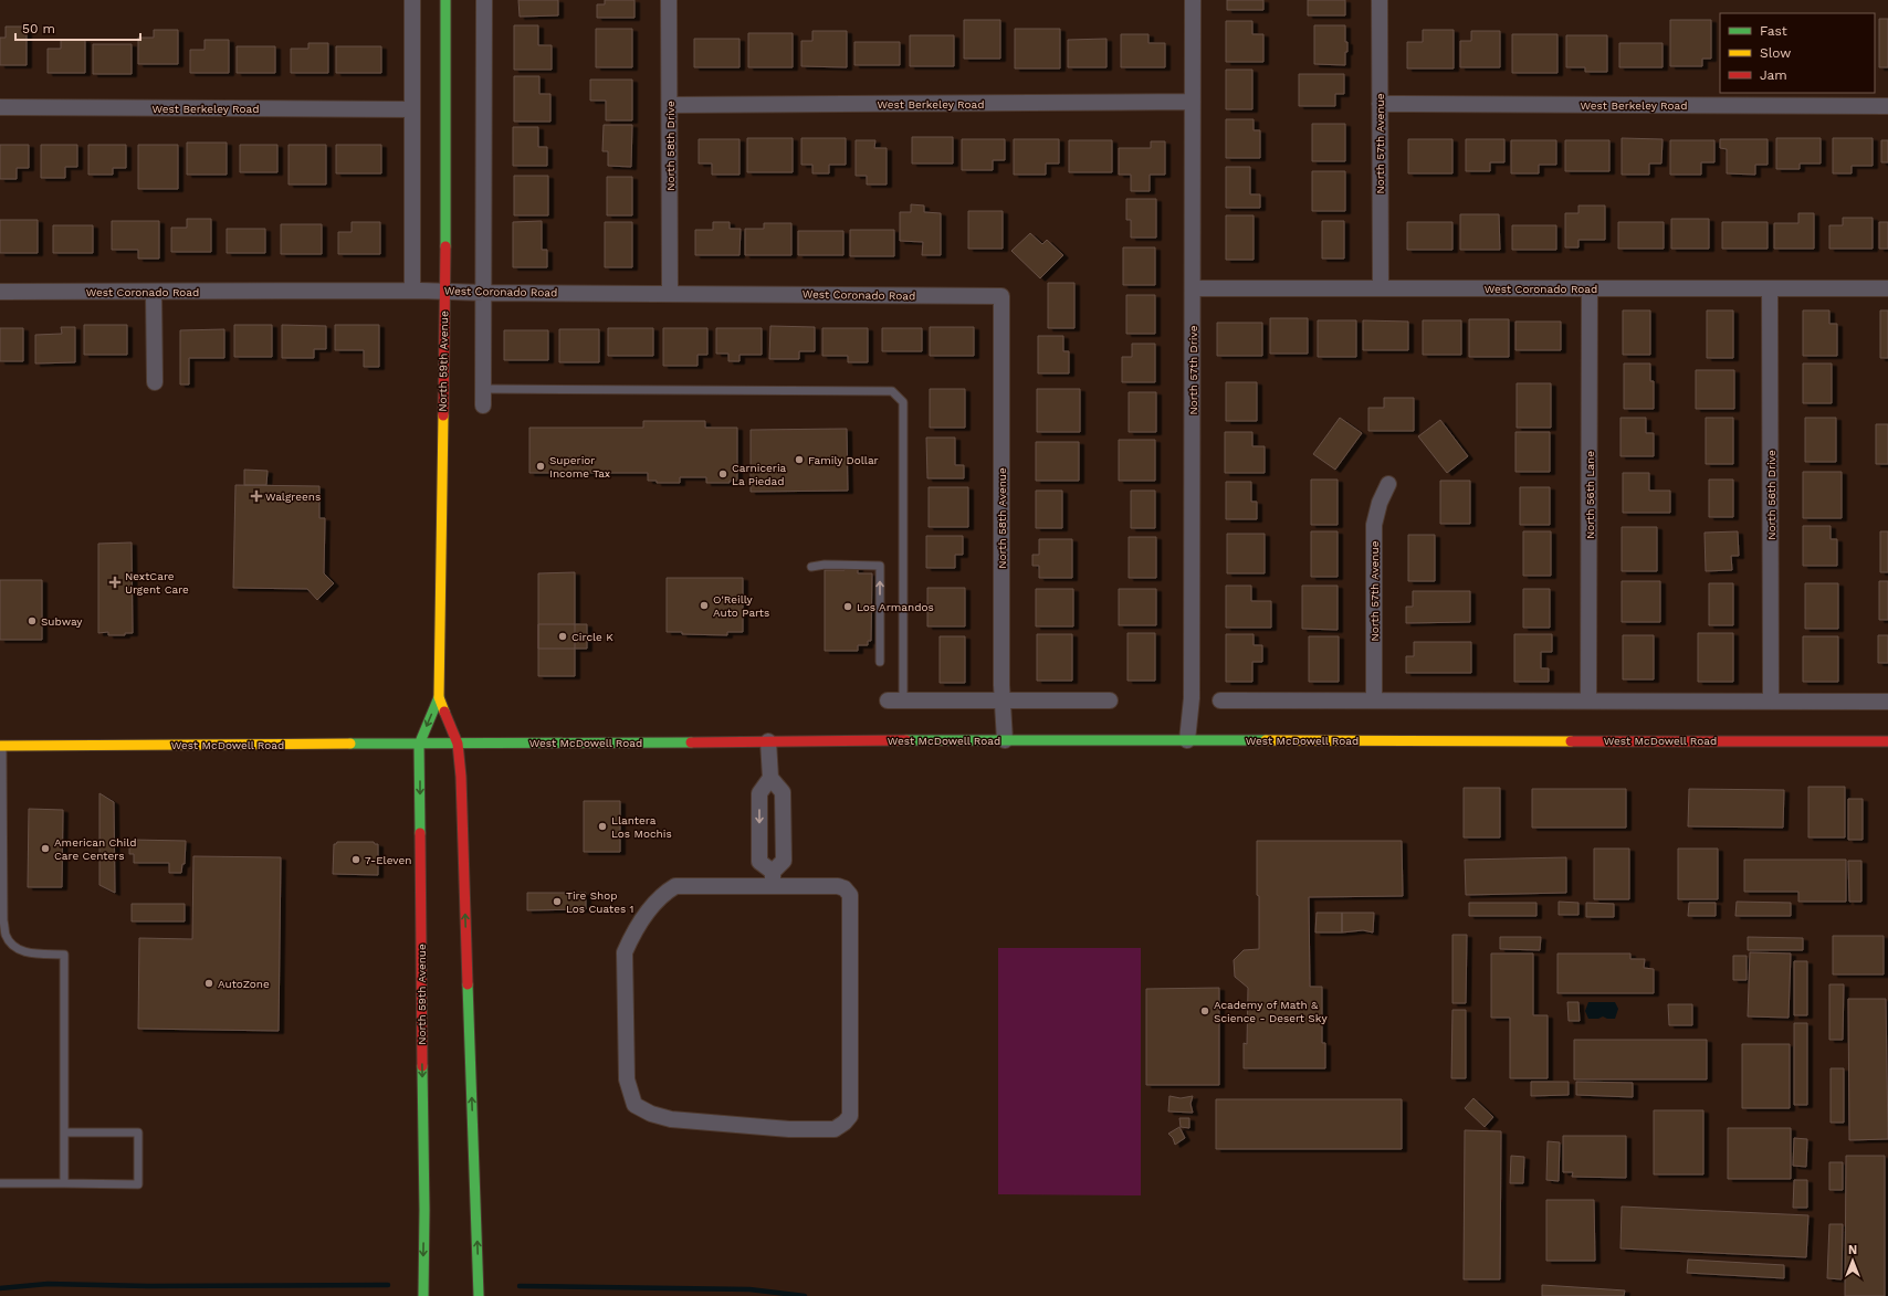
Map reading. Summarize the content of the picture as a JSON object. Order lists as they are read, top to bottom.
{
  "streets": {
    "main road": ["North 59th Avenue", "West McDowell Road"],
    "street": [
      "West Berkeley Road",
      "North 57th Avenue",
      "North 58th Drive",
      "West Coronado Road",
      "North 57th Drive",
      "North 56th Lane",
      "North 56th Drive",
      "North 58th Avenue"
    ]
  },
  "crossings": [
    ["West Berkeley Road", "North 57th Avenue"],
    ["West Berkeley Road", "North 58th Drive"],
    ["West Berkeley Road", "North 57th Drive"],
    ["North 57th Avenue", "West Coronado Road"],
    ["North 58th Drive", "West Coronado Road"],
    ["West Coronado Road", "North 59th Avenue"],
    ["West Coronado Road", "North 57th Drive"],
    ["West Coronado Road", "North 56th Lane"],
    ["West Coronado Road", "North 56th Drive"],
    ["West Coronado Road", "North 58th Avenue"],
    ["North 59th Avenue", "West McDowell Road"],
    ["North 57th Drive", "West McDowell Road"],
    ["North 58th Avenue", "West McDowell Road"]
  ],
  "places": {
    "other": [
      "Family Dollar",
      "Superior Income Tax",
      "Carniceria La Piedad",
      "O'Reilly Auto Parts",
      "Los Armandos",
      "Subway",
      "Circle K",
      "Llantera Los Mochis",
      "American Child Care Centers",
      "7-Eleven",
      "Tire Shop Los Cuates 1",
      "AutoZone",
      "Academy of Math & Science - Desert Sky"
    ],
    "health": ["Walgreens", "NextCare Urgent Care"]
  },
  "legend": ["Fast", "Slow", "Jam"],
  "scale_bar": "50 m",
  "north": "top"
}
